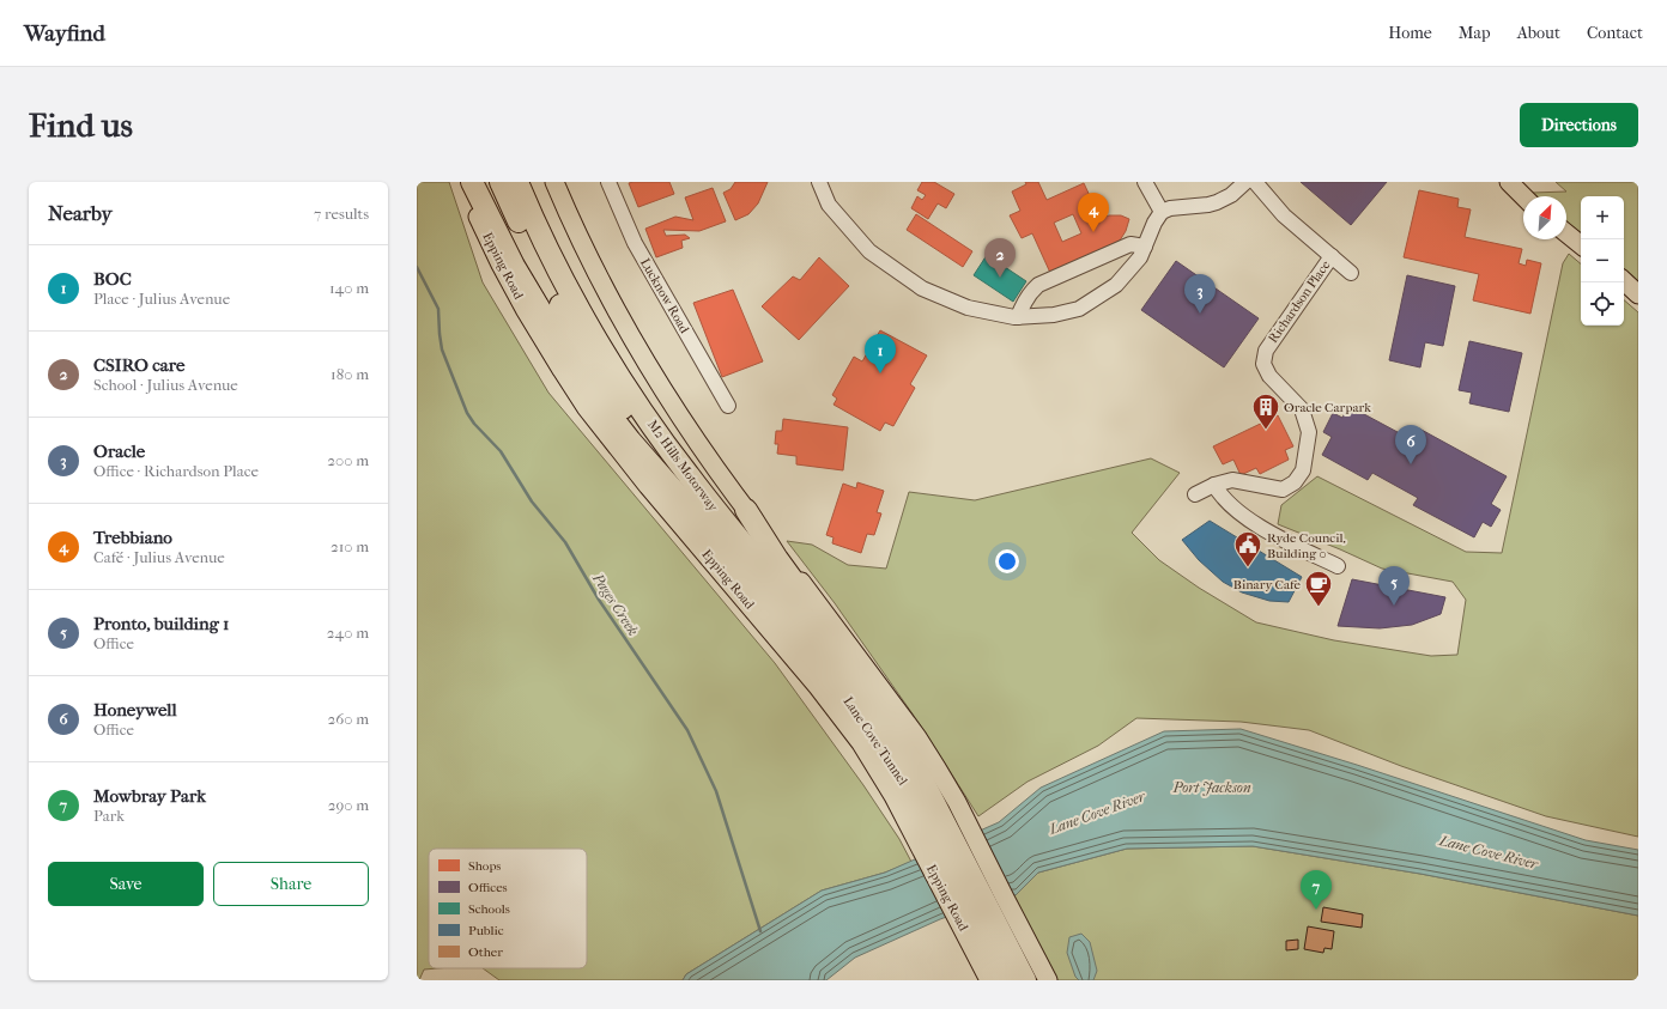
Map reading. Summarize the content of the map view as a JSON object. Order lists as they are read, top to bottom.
{
  "streets": {
    "highway": ["M2 Hills Motorway", "Lane Cove Tunnel"],
    "main road": ["Epping Road"],
    "street": ["Lucknow Road", "Richardson Place"]
  },
  "crossings": [
    ["Epping Road", "Lane Cove Tunnel"],
    ["M2 Hills Motorway", "Lane Cove Tunnel"]
  ],
  "water": ["Pages Creek", "Port Jackson", "Lane Cove River"],
  "places": {
    "building": ["Oracle Carpark"],
    "public building": ["Ryde Council, Building 0"],
    "cafe": ["Binary Cafe"]
  },
  "legend": [
    "Shops",
    "Offices",
    "Schools",
    "Public",
    "Other"
  ],
  "north": "top right",
  "page": {
    "header": "Wayfind",
    "nav": [
      "Home",
      "Map",
      "About",
      "Contact"
    ],
    "buttons": [
      "Directions",
      ["Save", "Share"]
    ],
    "title": "Find us",
    "heading": ["Nearby", "7 results"],
    "pins": [
      "4",
      "2",
      "3",
      "1",
      "6",
      "5",
      "7"
    ],
    "map_buttons": ["+", "−"],
    "list": [
      {
        "mark": "1",
        "name": "BOC",
        "note": "Place · Julius Avenue",
        "value": "140 m"
      },
      {
        "mark": "2",
        "name": "CSIRO care",
        "note": "School · Julius Avenue",
        "value": "180 m"
      },
      {
        "mark": "3",
        "name": "Oracle",
        "note": "Office · Richardson Place",
        "value": "200 m"
      },
      {
        "mark": "4",
        "name": "Trebbiano",
        "note": "Café · Julius Avenue",
        "value": "210 m"
      },
      {
        "mark": "5",
        "name": "Pronto, building 1",
        "note": "Office",
        "value": "240 m"
      },
      {
        "mark": "6",
        "name": "Honeywell",
        "note": "Office",
        "value": "260 m"
      },
      {
        "mark": "7",
        "name": "Mowbray Park",
        "note": "Park",
        "value": "290 m"
      }
    ]
  }
}
